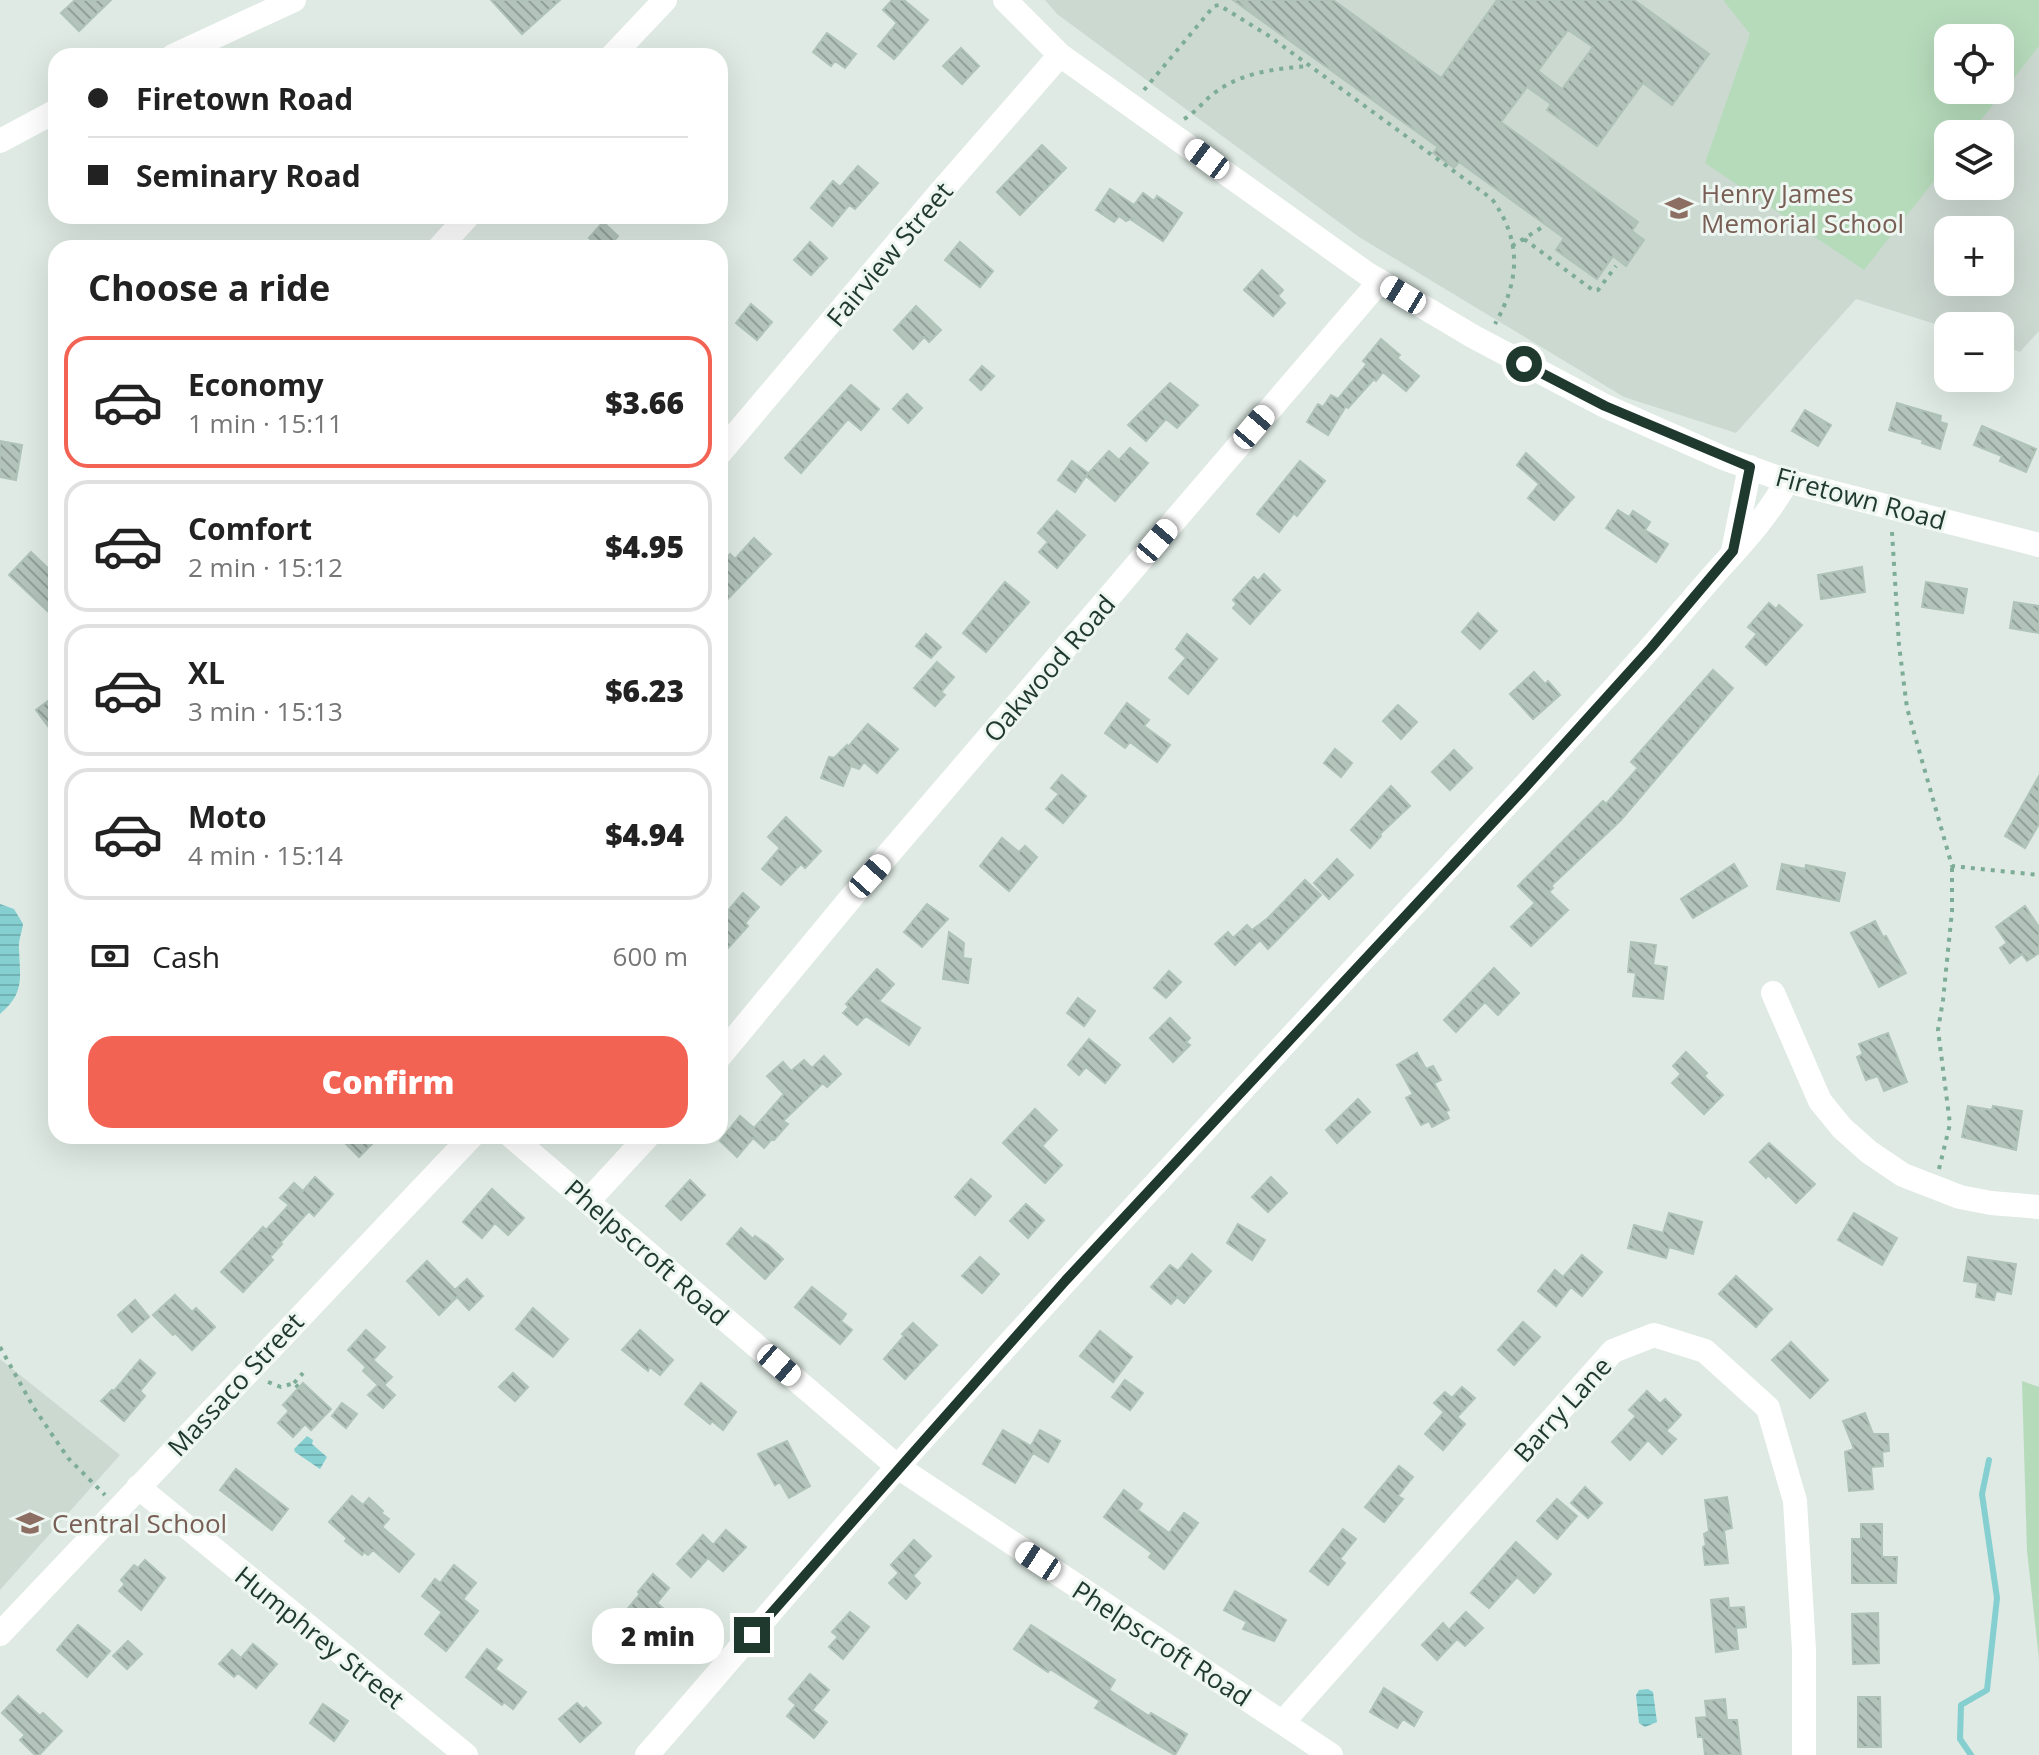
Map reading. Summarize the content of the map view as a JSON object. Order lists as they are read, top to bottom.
{
  "streets": {
    "street": [
      "Fairview Street",
      "Firetown Road",
      "Oakwood Road",
      "Phelpscroft Road",
      "Massaco Street",
      "Barry Lane",
      "Humphrey Street"
    ]
  },
  "crossings": [
    ["Fairview Street", "Firetown Road"],
    ["Firetown Road", "Oakwood Road"],
    ["Phelpscroft Road", "Barry Lane"],
    ["Massaco Street", "Humphrey Street"]
  ],
  "places": {
    "school or university": ["Henry James Memorial School", "Central School"]
  },
  "page": {
    "map_buttons": ["+", "−"],
    "banner": ["Firetown Road", "Seminary Road"],
    "heading": "Choose a ride",
    "list": [
      {
        "name": "Economy",
        "note": "1 min · 15:11",
        "value": "$3.66"
      },
      {
        "name": "Comfort",
        "note": "2 min · 15:12",
        "value": "$4.95"
      },
      {
        "name": "XL",
        "note": "3 min · 15:13",
        "value": "$6.23"
      },
      {
        "name": "Moto",
        "note": "4 min · 15:14",
        "value": "$4.94"
      }
    ],
    "pay": ["Cash", "600 m"],
    "buttons": "Confirm",
    "bubble": "2 min"
  }
}
